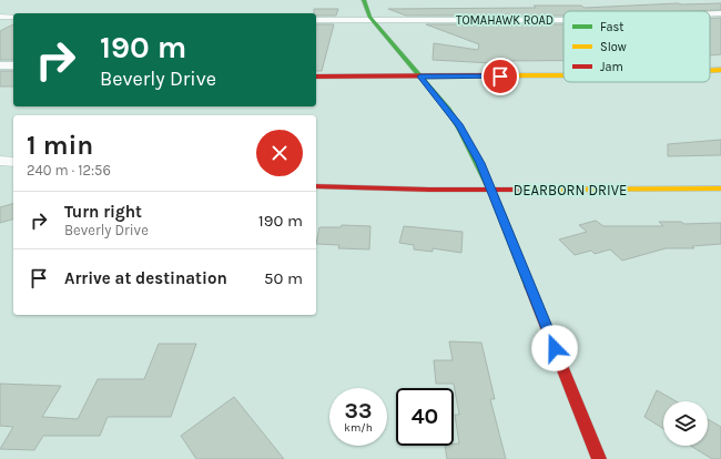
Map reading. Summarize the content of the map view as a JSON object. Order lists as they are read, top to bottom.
{
  "streets": {
    "street": ["TOMAHAWK ROAD", "DEARBORN DRIVE"]
  },
  "legend": ["Fast", "Slow", "Jam"],
  "page": {
    "turn": ["190 m", "Beverly Drive"],
    "heading": ["1 min", "240 m · 12:56"],
    "list": [
      {
        "name": "Turn right",
        "note": "Beverly Drive",
        "value": "190 m"
      },
      {
        "name": "Arrive at destination",
        "value": "50 m"
      }
    ],
    "speed": "33 km/h",
    "limit": "40"
  }
}
